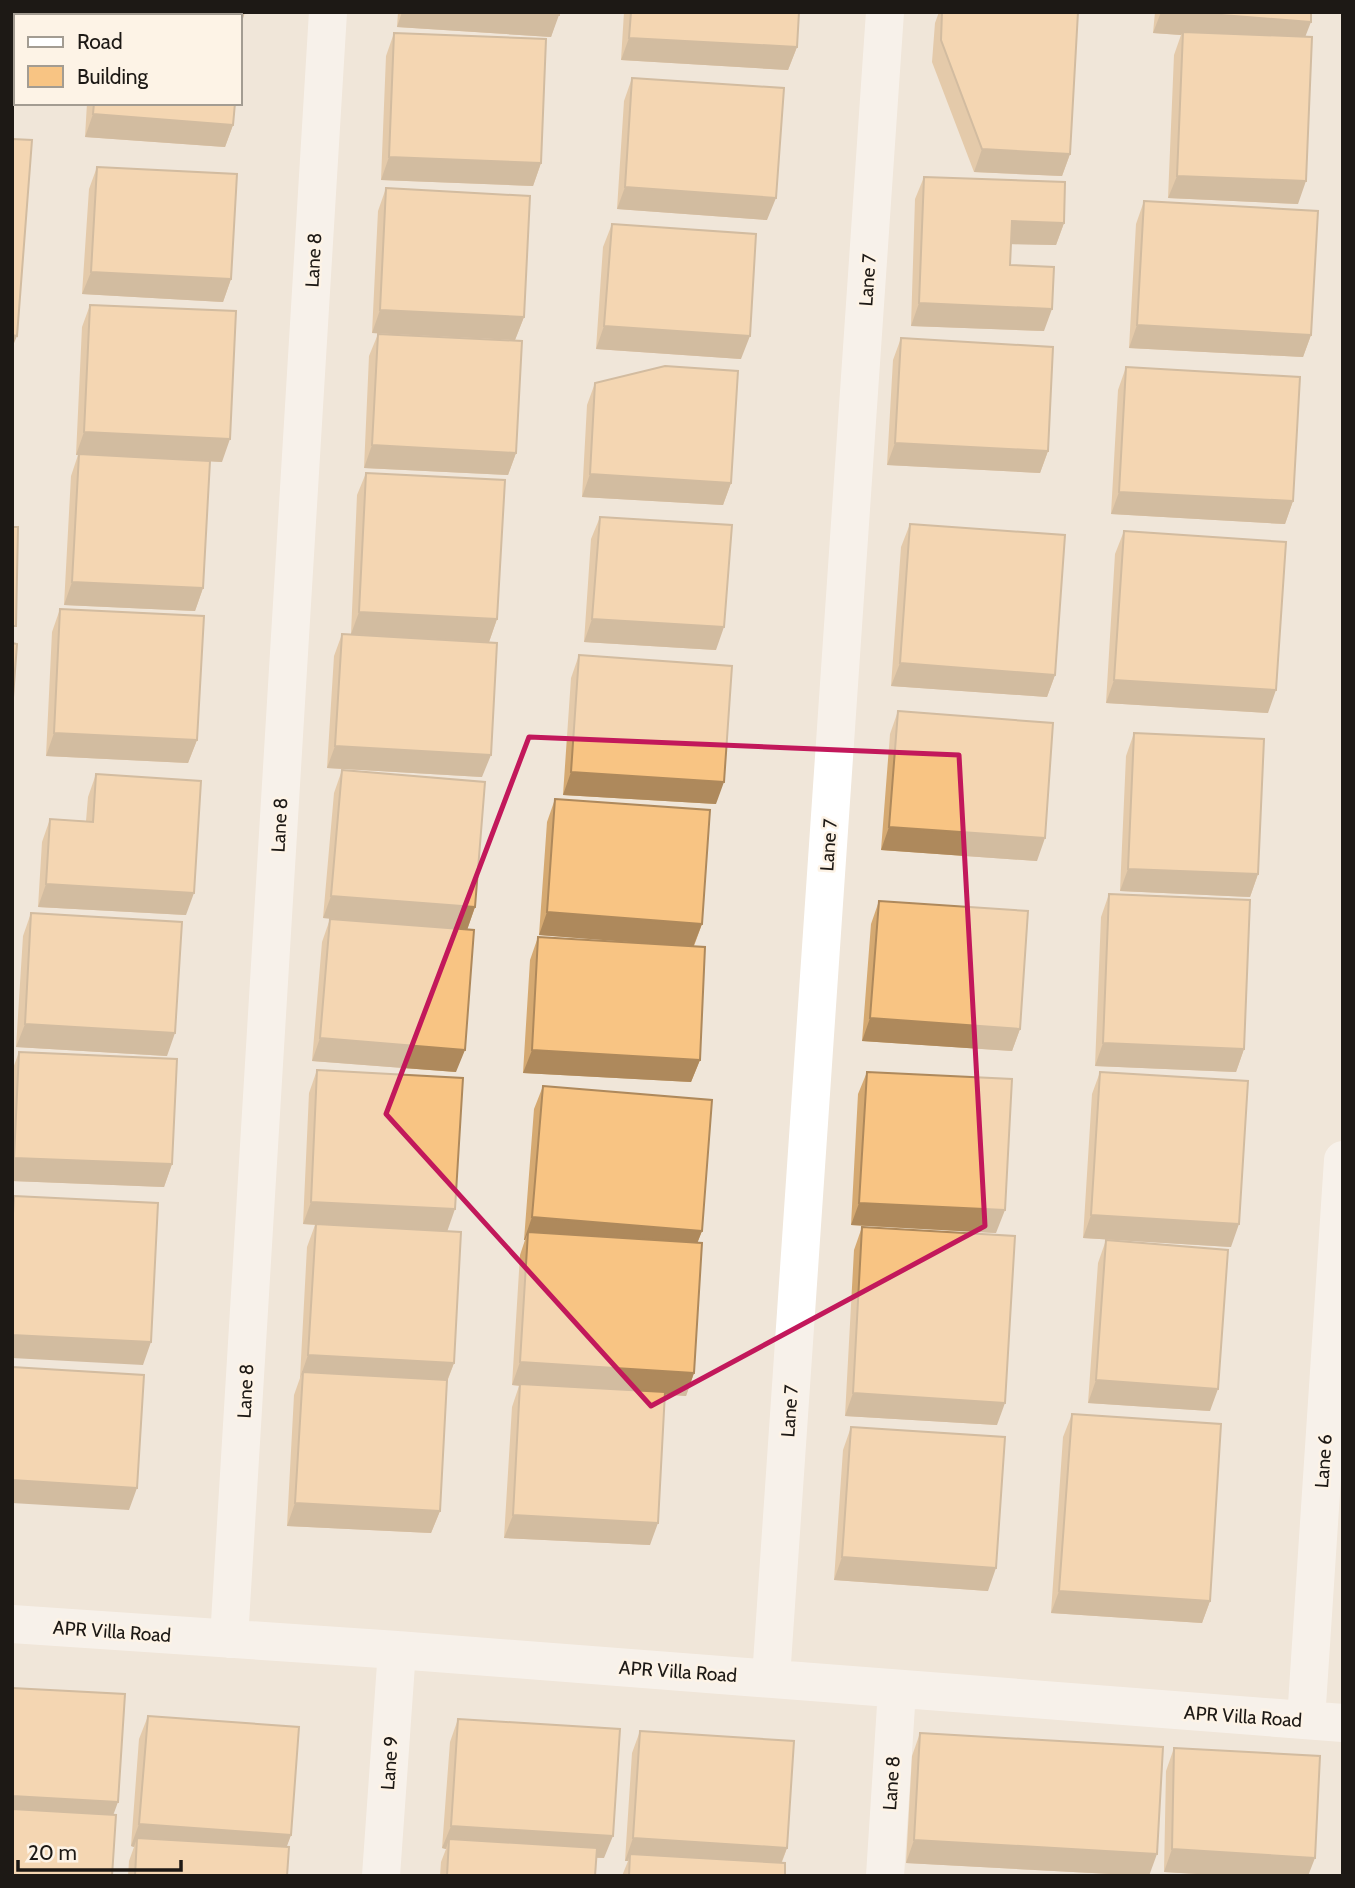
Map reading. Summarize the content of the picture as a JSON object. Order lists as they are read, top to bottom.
{
  "streets": {
    "street": [
      "Lane 8",
      "Lane 7",
      "Lane 6",
      "APR Villa Road",
      "Lane 9"
    ]
  },
  "crossings": [
    ["Lane 8", "APR Villa Road"],
    ["Lane 7", "APR Villa Road"],
    ["Lane 6", "APR Villa Road"],
    ["APR Villa Road", "Lane 9"]
  ],
  "legend": ["Road", "Building"],
  "scale_bar": "20 m"
}
